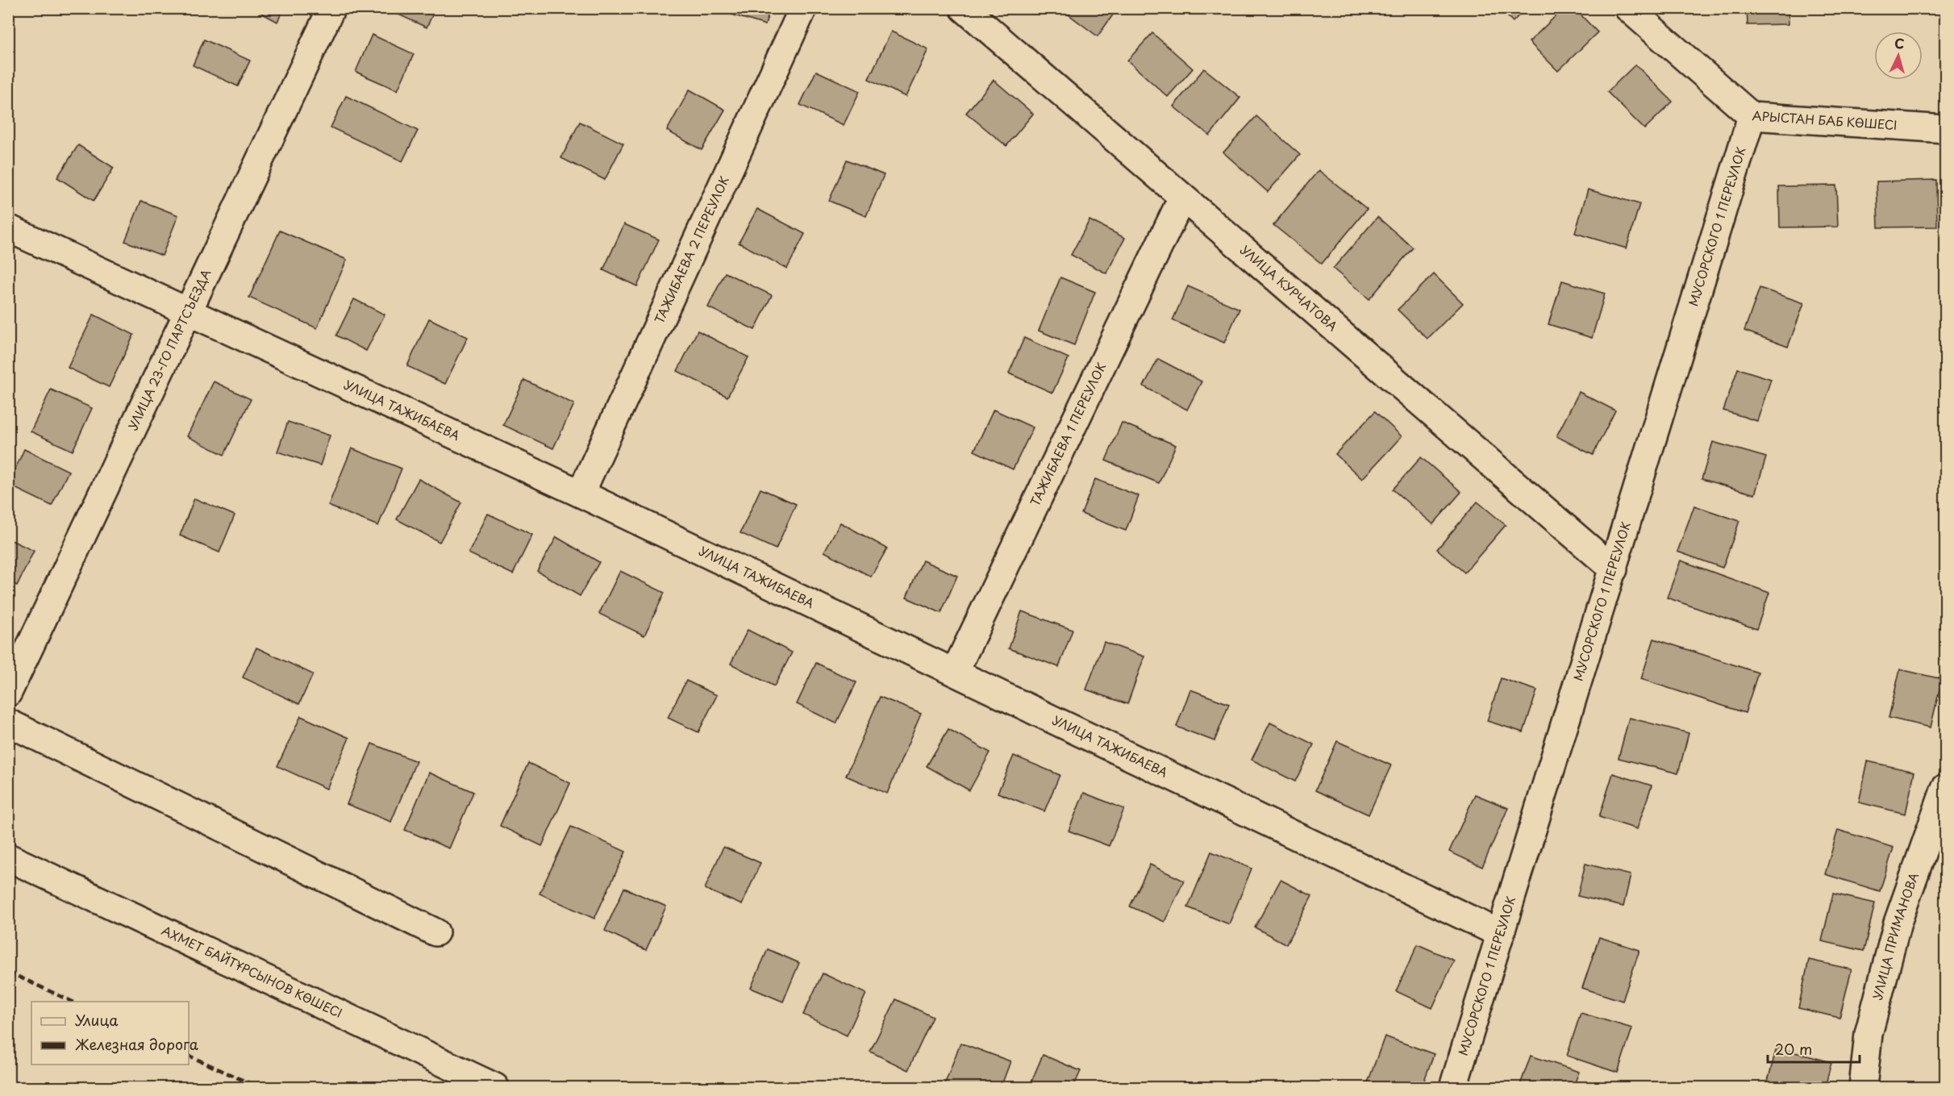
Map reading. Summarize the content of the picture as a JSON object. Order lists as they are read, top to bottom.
{
  "streets": {
    "street": [
      "АРЫСТАН БАБ КӨШЕСІ",
      "МУСОРСКОГО 1 ПЕРЕУЛОК",
      "ТАЖИБАЕВА 2 ПЕРЕУЛОК",
      "УЛИЦА КУРЧАТОВА",
      "УЛИЦА 23-ГО ПАРТСЪЕЗДА",
      "УЛИЦА ТАЖИБАЕВА",
      "ТАЖИБАЕВА 1 ПЕРЕУЛОК",
      "УЛИЦА ПРИМАНОВА",
      "АХМЕТ БАЙТҰРСЫНОВ КӨШЕСІ"
    ]
  },
  "crossings": [
    ["АРЫСТАН БАБ КӨШЕСІ", "МУСОРСКОГО 1 ПЕРЕУЛОК"],
    ["МУСОРСКОГО 1 ПЕРЕУЛОК", "УЛИЦА КУРЧАТОВА"],
    ["МУСОРСКОГО 1 ПЕРЕУЛОК", "УЛИЦА ТАЖИБАЕВА"],
    ["ТАЖИБАЕВА 2 ПЕРЕУЛОК", "УЛИЦА ТАЖИБАЕВА"],
    ["УЛИЦА КУРЧАТОВА", "ТАЖИБАЕВА 1 ПЕРЕУЛОК"],
    ["УЛИЦА 23-ГО ПАРТСЪЕЗДА", "УЛИЦА ТАЖИБАЕВА"],
    ["УЛИЦА ТАЖИБАЕВА", "ТАЖИБАЕВА 1 ПЕРЕУЛОК"]
  ],
  "legend": ["Улица", "Железная дорога"],
  "scale_bar": "20 m",
  "north": "top"
}
